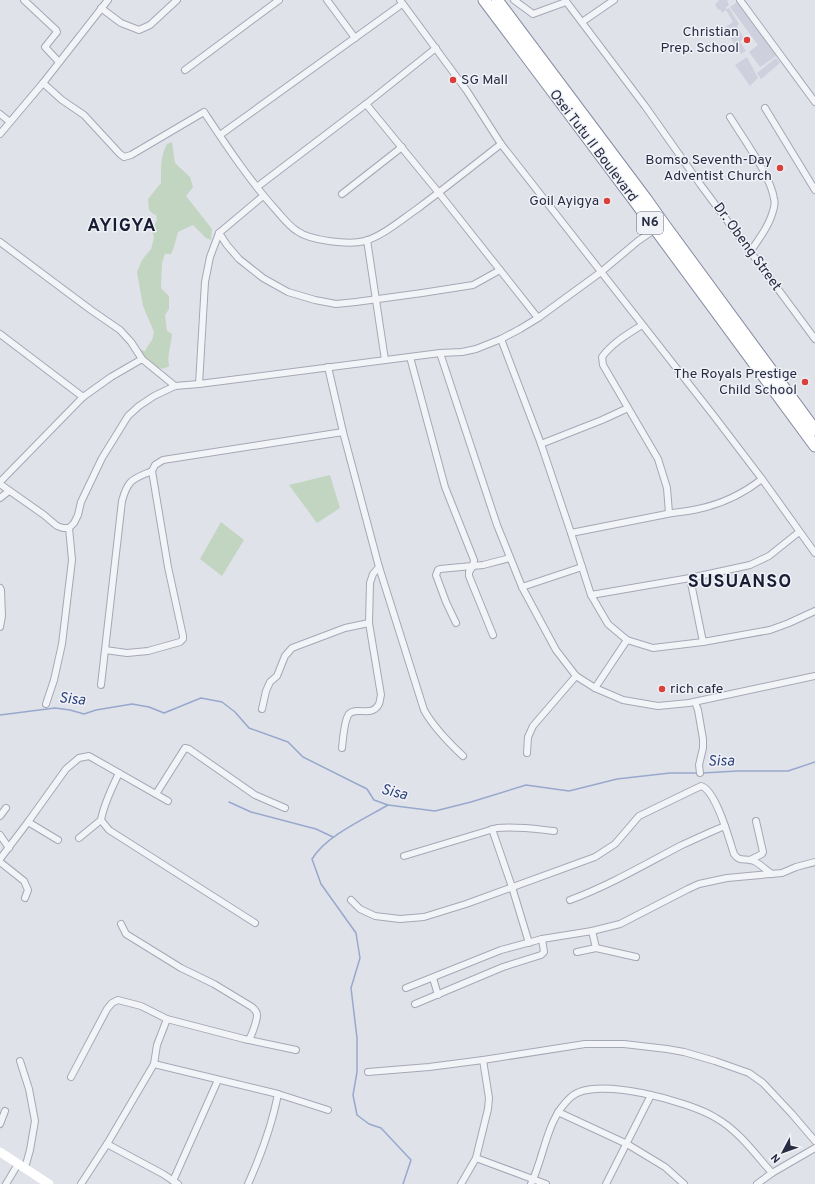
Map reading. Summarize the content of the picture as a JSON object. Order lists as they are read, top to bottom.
{
  "streets": {
    "highway": ["Osei Tutu II Boulevard", "N6"],
    "street": ["Dr. Obeng Street"]
  },
  "districts": ["AYIGYA", "SUSUANSO"],
  "water": ["Sisa"],
  "places": [
    "Christian Prep. School",
    "SG Mall",
    "Bomso Seventh-Day Adventist Church",
    "Goil Ayigya",
    "The Royals Prestige Child School",
    "rich cafe"
  ],
  "north": "bottom left"
}
